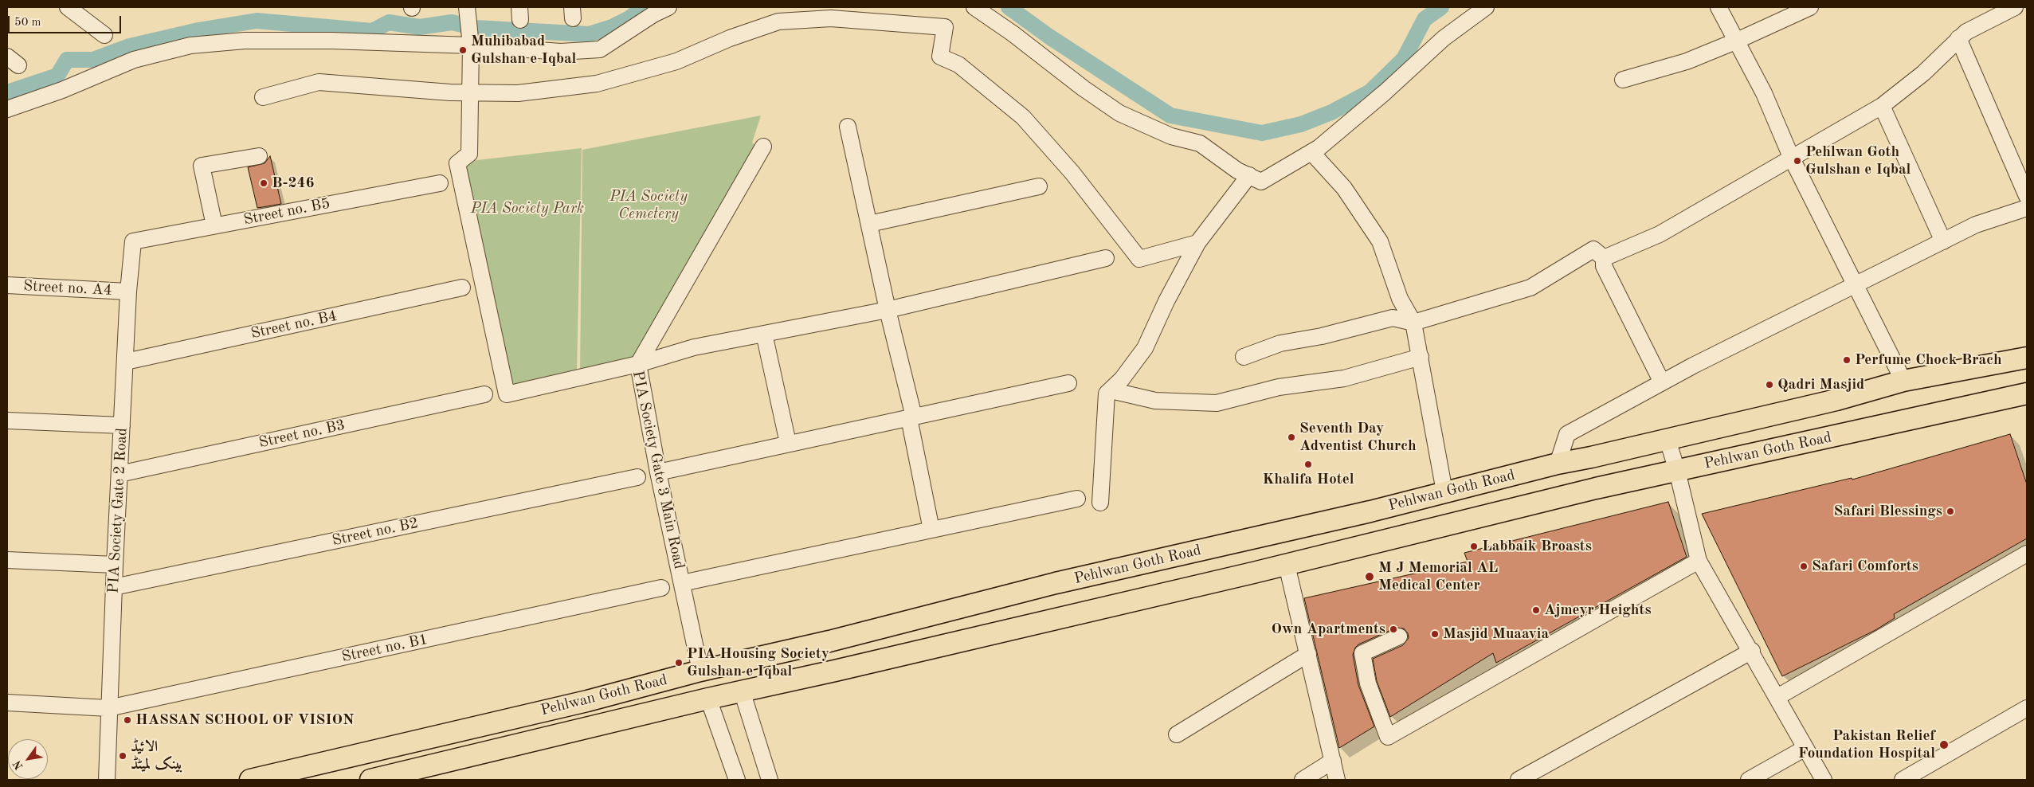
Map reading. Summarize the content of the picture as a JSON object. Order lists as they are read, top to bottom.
{
  "streets": {
    "main road": ["Pehlwan Goth Road"],
    "street": [
      "Street no. B5",
      "Street no. A4",
      "Street no. B4",
      "Street no. B3",
      "PIA Society Gate 3 Main Road",
      "PIA Society Gate 2 Road",
      "Street no. B2",
      "Street no. B1"
    ]
  },
  "crossings": [
    ["Street no. B5", "PIA Society Gate 2 Road"],
    ["Street no. A4", "PIA Society Gate 2 Road"],
    ["Street no. B4", "PIA Society Gate 2 Road"],
    ["Street no. B3", "PIA Society Gate 2 Road"],
    ["Pehlwan Goth Road", "PIA Society Gate 3 Main Road"],
    ["PIA Society Gate 2 Road", "Street no. B2"],
    ["PIA Society Gate 2 Road", "Street no. B1"]
  ],
  "parks": ["PIA Society Cemetery", "PIA Society Park"],
  "places": [
    "Muhibabad Gulshan e Iqbal",
    "Pehlwan Goth Gulshan e Iqbal",
    "B-246",
    "Perfume Chock Brach",
    "Qadri Masjid",
    "Seventh Day Adventist Church",
    "Khalifa Hotel",
    "Safari Blessings",
    "Labbaik Broasts",
    "Safari Comforts",
    "M J Memorial AL Medical Center",
    "Ajmeyr Heights",
    "Own Apartments",
    "Masjid Muaavia",
    "PIA Housing Society Gulshan e Iqbal",
    "HASSAN SCHOOL OF VISION",
    "Pakistan Relief Foundation Hospital",
    "الائیڈ بینک لمیٹڈ"
  ],
  "scale_bar": "50 m",
  "north": "bottom left"
}
